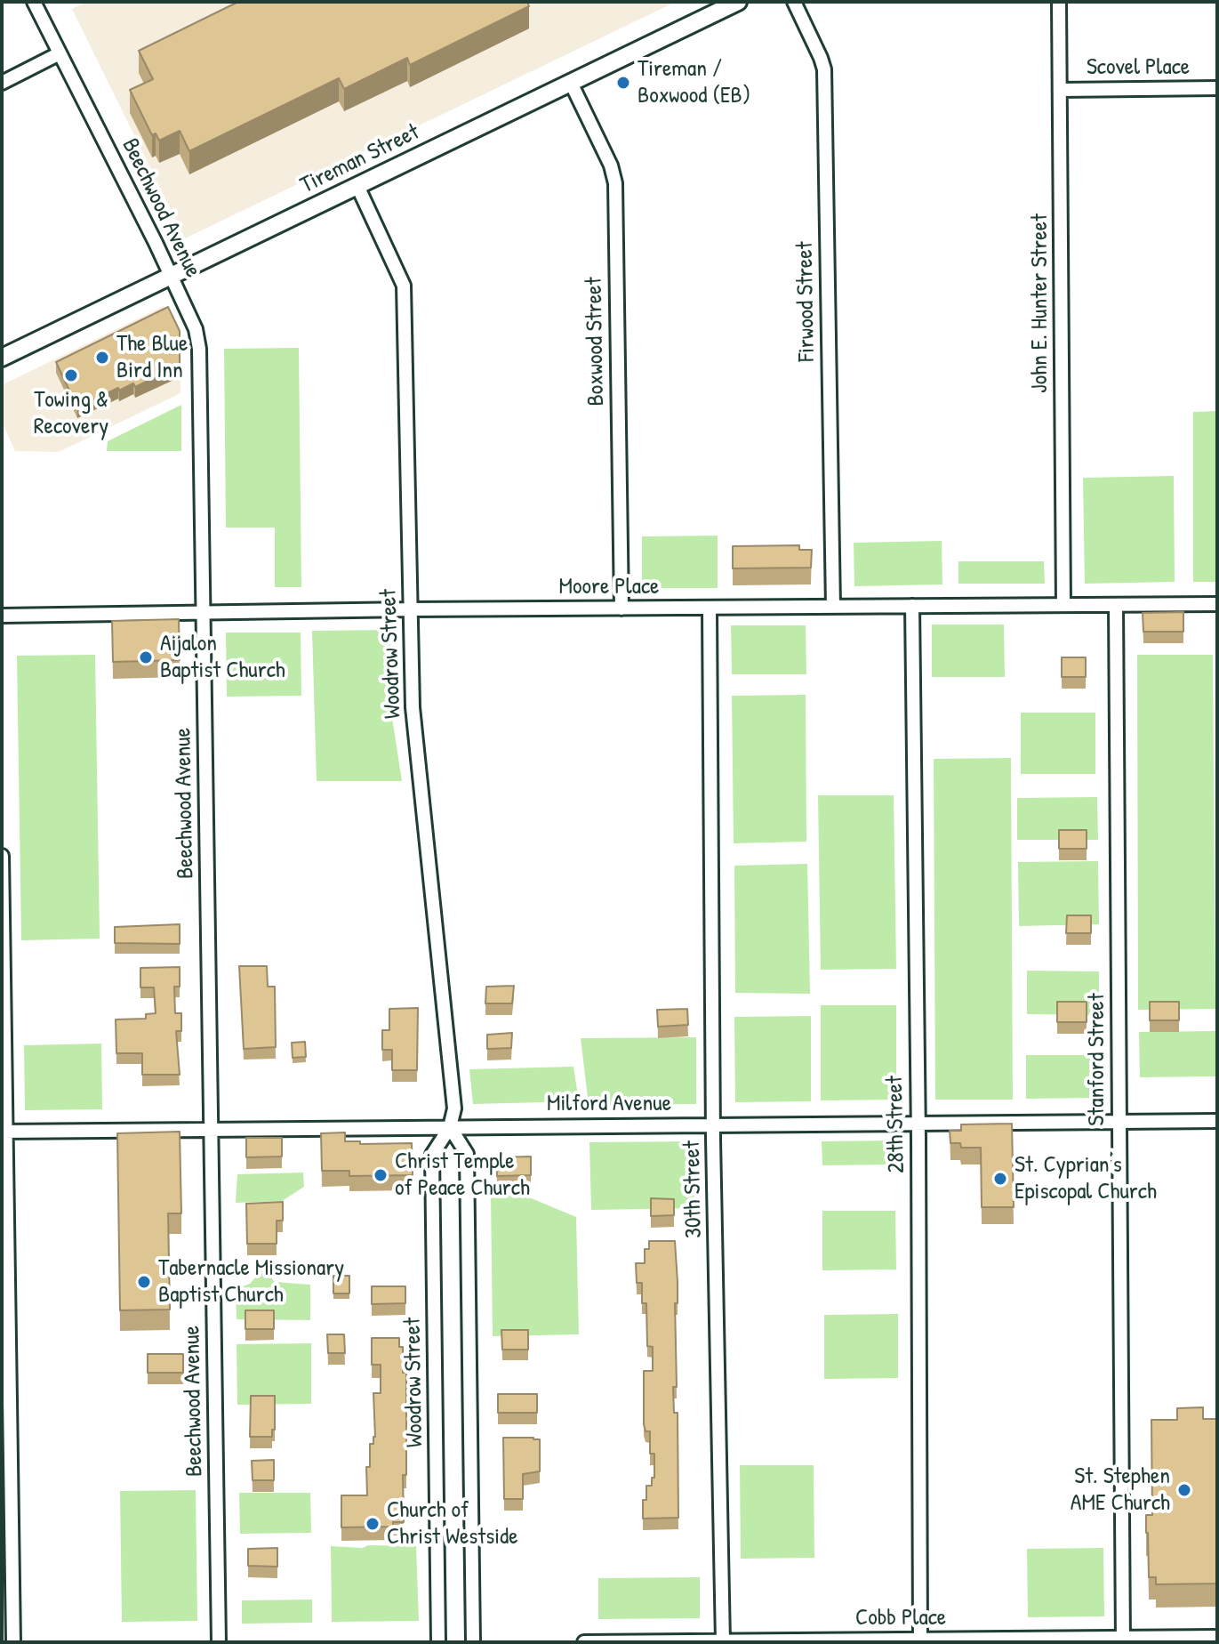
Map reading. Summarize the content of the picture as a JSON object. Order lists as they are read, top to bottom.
{
  "streets": {
    "street": [
      "Scovel Place",
      "Tireman Street",
      "Beechwood Avenue",
      "Firwood Street",
      "John E. Hunter Street",
      "Boxwood Street",
      "Moore Place",
      "Woodrow Street",
      "Stanford Street",
      "Milford Avenue",
      "28th Street",
      "30th Street",
      "Cobb Place"
    ]
  },
  "crossings": [
    ["Scovel Place", "John E. Hunter Street"],
    ["Tireman Street", "Beechwood Avenue"],
    ["Tireman Street", "Boxwood Street"],
    ["Tireman Street", "Woodrow Street"],
    ["Beechwood Avenue", "Moore Place"],
    ["Beechwood Avenue", "Milford Avenue"],
    ["Firwood Street", "Moore Place"],
    ["John E. Hunter Street", "Moore Place"],
    ["Boxwood Street", "Moore Place"],
    ["Moore Place", "Woodrow Street"],
    ["Moore Place", "Stanford Street"],
    ["Moore Place", "28th Street"],
    ["Moore Place", "30th Street"],
    ["Woodrow Street", "Milford Avenue"],
    ["Stanford Street", "Milford Avenue"],
    ["Stanford Street", "Cobb Place"],
    ["Milford Avenue", "28th Street"],
    ["Milford Avenue", "30th Street"],
    ["28th Street", "Cobb Place"],
    ["30th Street", "Cobb Place"]
  ],
  "places": [
    "Tireman / Boxwood (EB)",
    "The Blue Bird Inn",
    "Towing & Recovery",
    "Aijalon Baptist Church",
    "Christ Temple of Peace Church",
    "St. Cyprian's Episcopal Church",
    "Tabernacle Missionary Baptist Church",
    "St. Stephen AME Church",
    "Church of Christ Westside"
  ]
}
